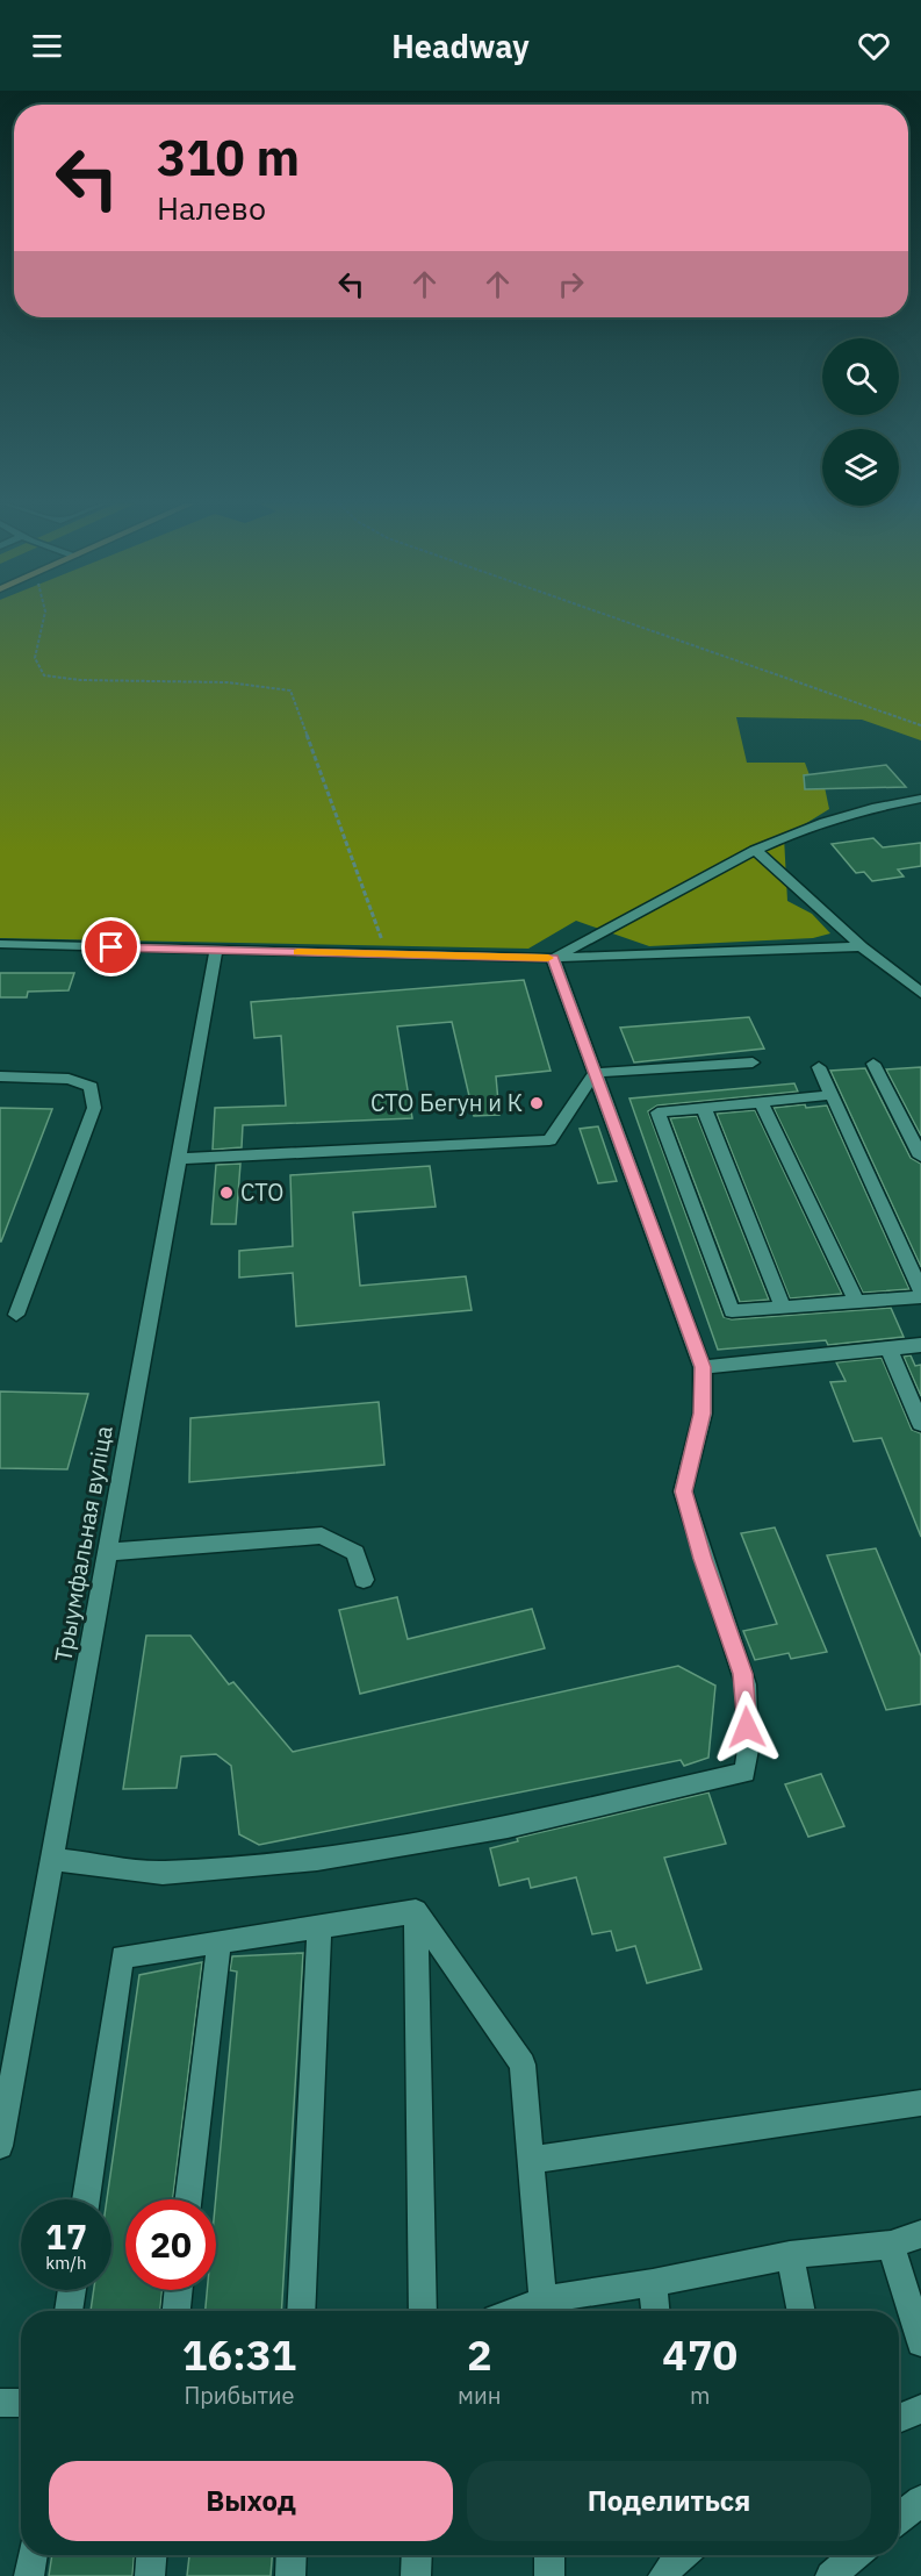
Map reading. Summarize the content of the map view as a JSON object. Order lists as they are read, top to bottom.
{
  "streets": {
    "street": ["Трыумфальная вуліца"]
  },
  "places": ["СТО Бегун и К", "СТО"],
  "page": {
    "header": "Headway",
    "turn": ["310 m", "Налево"],
    "speed": "17 km/h",
    "limit": "20",
    "eta": [
      "16:31",
      "Прибытие",
      "2",
      "мин",
      "470",
      "m"
    ],
    "buttons": ["Выход", "Поделиться"]
  }
}
